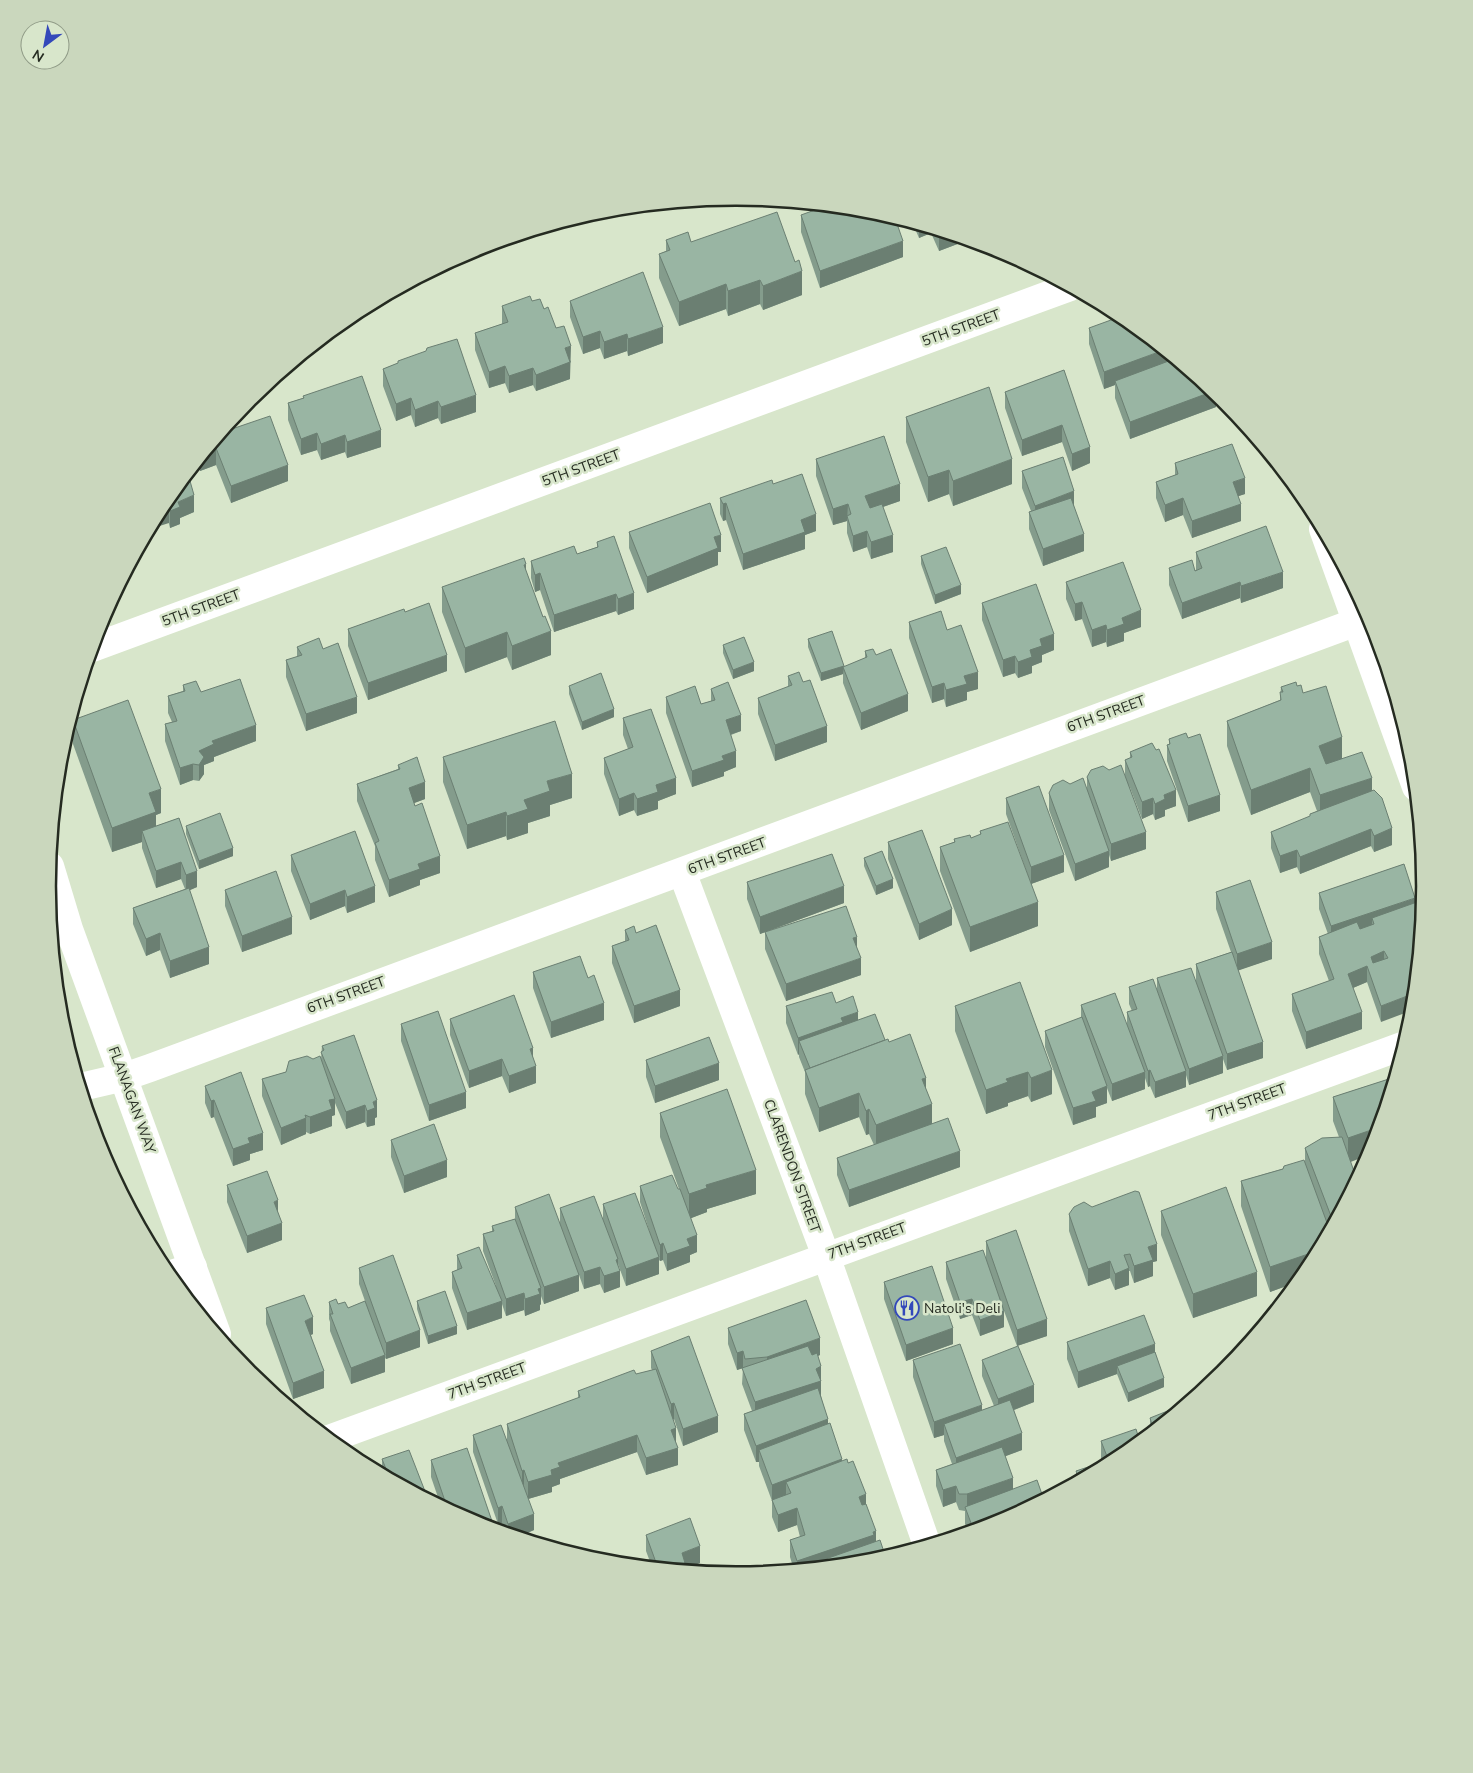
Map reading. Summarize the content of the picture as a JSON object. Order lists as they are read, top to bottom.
{
  "streets": {
    "street": [
      "5TH STREET",
      "6TH STREET",
      "FLANAGAN WAY",
      "7TH STREET",
      "CLARENDON STREET"
    ]
  },
  "crossings": [
    ["6TH STREET", "FLANAGAN WAY"],
    ["6TH STREET", "CLARENDON STREET"],
    ["7TH STREET", "CLARENDON STREET"]
  ],
  "places": {
    "restaurant": ["Natoli's Deli"]
  },
  "north": "bottom left"
}
